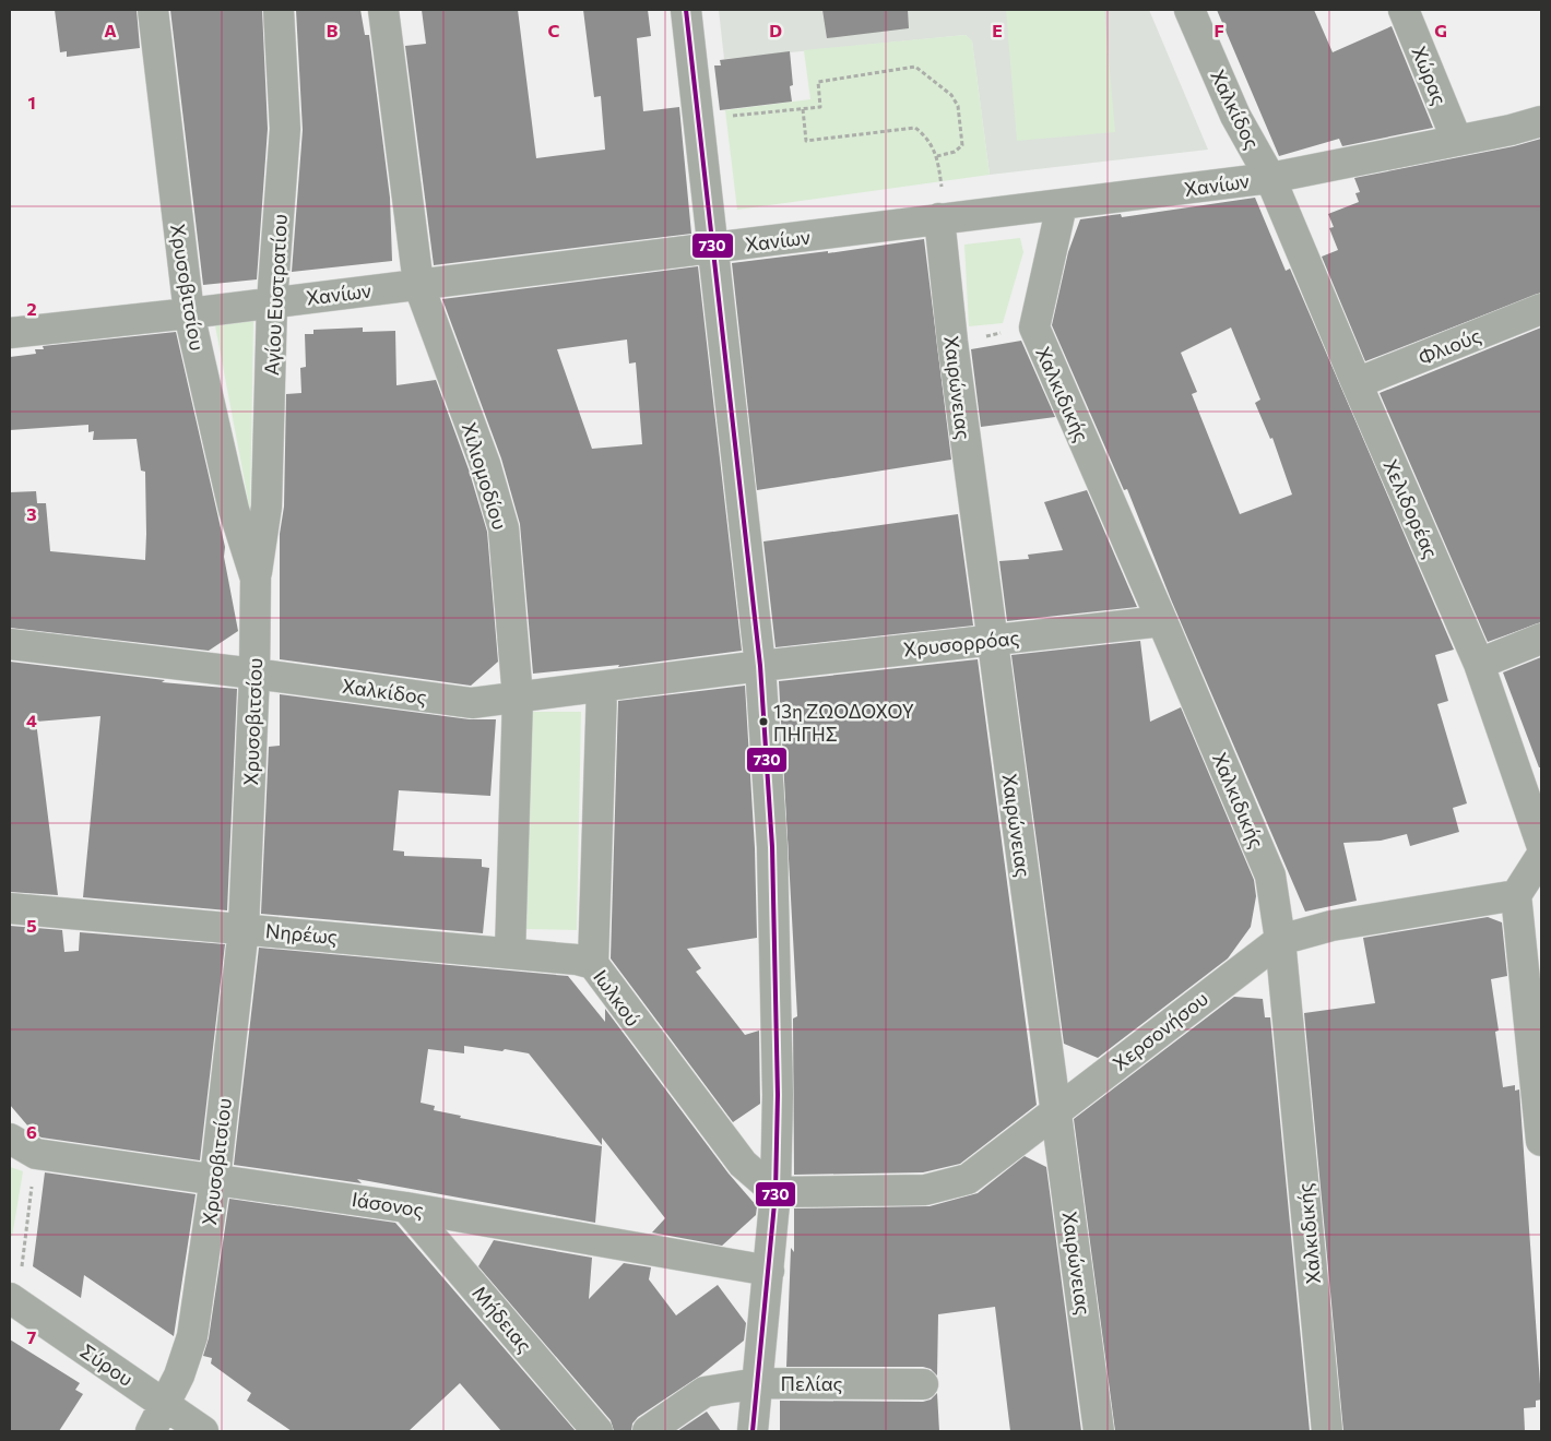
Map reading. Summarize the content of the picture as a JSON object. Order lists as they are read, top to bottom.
{
  "streets": {
    "street": [
      "Χώρας",
      "Χαλκίδος",
      "Χανίων",
      "Χρυσοβιτσίου",
      "Αγίου Ευστρατίου",
      "Φλιούς",
      "Χαιρώνειας",
      "Χαλκιδικής",
      "Χιλιομοδίου",
      "Χελιδορέας",
      "Χρυσορρόας",
      "Νηρέως",
      "Ιωλκού",
      "Χερσονήσου",
      "Ιάσονος",
      "Μήδειας",
      "Σύρου",
      "Πελίας"
    ]
  },
  "crossings": [
    ["Χώρας", "Χανίων"],
    ["Χαλκίδος", "Χανίων"],
    ["Χαλκίδος", "Χρυσοβιτσίου"],
    ["Χαλκίδος", "Χιλιομοδίου"],
    ["Χαλκίδος", "Χελιδορέας"],
    ["Χαλκίδος", "Χρυσορρόας"],
    ["Χαλκίδος", "Ιωλκού"],
    ["Χανίων", "Χρυσοβιτσίου"],
    ["Χανίων", "Αγίου Ευστρατίου"],
    ["Χανίων", "Χαιρώνειας"],
    ["Χανίων", "Χαλκιδικής"],
    ["Χανίων", "Χιλιομοδίου"],
    ["Χανίων", "Χελιδορέας"],
    ["Χρυσοβιτσίου", "Αγίου Ευστρατίου"],
    ["Χρυσοβιτσίου", "Νηρέως"],
    ["Χρυσοβιτσίου", "Ιάσονος"],
    ["Χρυσοβιτσίου", "Σύρου"],
    ["Φλιούς", "Χελιδορέας"],
    ["Χαιρώνειας", "Χρυσορρόας"],
    ["Χαιρώνειας", "Χερσονήσου"],
    ["Χαλκιδικής", "Χρυσορρόας"],
    ["Χαλκιδικής", "Χερσονήσου"],
    ["Χιλιομοδίου", "Νηρέως"],
    ["Νηρέως", "Ιωλκού"],
    ["Ιωλκού", "Χερσονήσου"],
    ["Ιάσονος", "Μήδειας"]
  ],
  "places": ["13η ΖΩΟΔΟΧΟΥ ΠΗΓΗΣ"],
  "lines": ["transit line 730"],
  "grid": {
    "columns": [
      "A",
      "B",
      "C",
      "D",
      "E",
      "F",
      "G"
    ],
    "rows": [
      "1",
      "2",
      "3",
      "4",
      "5",
      "6",
      "7"
    ]
  }
}
